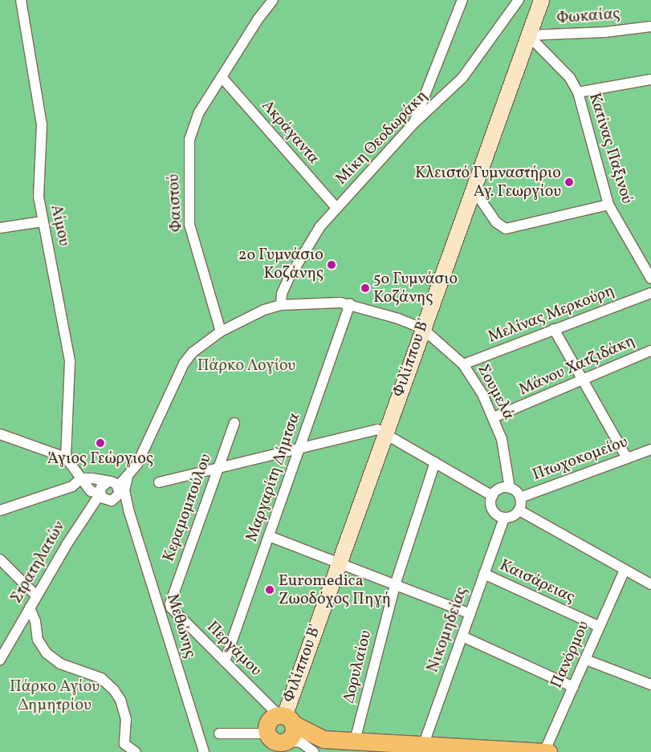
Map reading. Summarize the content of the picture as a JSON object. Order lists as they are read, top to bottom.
{
  "streets": {
    "main road": ["Φιλίππου Β'"],
    "street": [
      "Φωκαίας",
      "Ακράγαντα",
      "Μίκη Θεοδωράκη",
      "Κατίνας Παξινού",
      "Φαιστού",
      "Αίμου",
      "Μελίνας Μερκούρη",
      "Μάνου Χατζιδάκη",
      "Σουμελά",
      "Πτωχοκομείου",
      "Μαργαρίτη Δήμτσα",
      "Κεραμομπούλου",
      "Στρατηλατών",
      "Καισάρειας",
      "Μεθώνης",
      "Νικομηδείας",
      "Περγάμου",
      "Πανόρμου",
      "Δορυλαίου"
    ]
  },
  "crossings": [
    ["Φωκαίας", "Κατίνας Παξινού"],
    ["Φωκαίας", "Φιλίππου Β'"],
    ["Ακράγαντα", "Μίκη Θεοδωράκη"],
    ["Ακράγαντα", "Φαιστού"],
    ["Κατίνας Παξινού", "Φιλίππου Β'"],
    ["Μελίνας Μερκούρη", "Σουμελά"],
    ["Φιλίππου Β'", "Σουμελά"],
    ["Φιλίππου Β'", "Περγάμου"],
    ["Μάνου Χατζιδάκη", "Σουμελά"],
    ["Σουμελά", "Πτωχοκομείου"],
    ["Σουμελά", "Νικομηδείας"],
    ["Πτωχοκομείου", "Νικομηδείας"],
    ["Μαργαρίτη Δήμτσα", "Περγάμου"],
    ["Κεραμομπούλου", "Περγάμου"],
    ["Καισάρειας", "Νικομηδείας"],
    ["Καισάρειας", "Πανόρμου"]
  ],
  "parks": ["Πάρκο Λογίου", "Πάρκο Αγίου Δημητρίου"],
  "places": [
    "Κλειστό Γυμναστήριο Αγ. Γεωργίου",
    "2o Γυμνάσιο Κοζάνης",
    "5o Γυμνάσιο Κοζάνης",
    "Άγιος Γεώργιος",
    "Euromedica Ζωοδόχος Πηγή"
  ]
}
